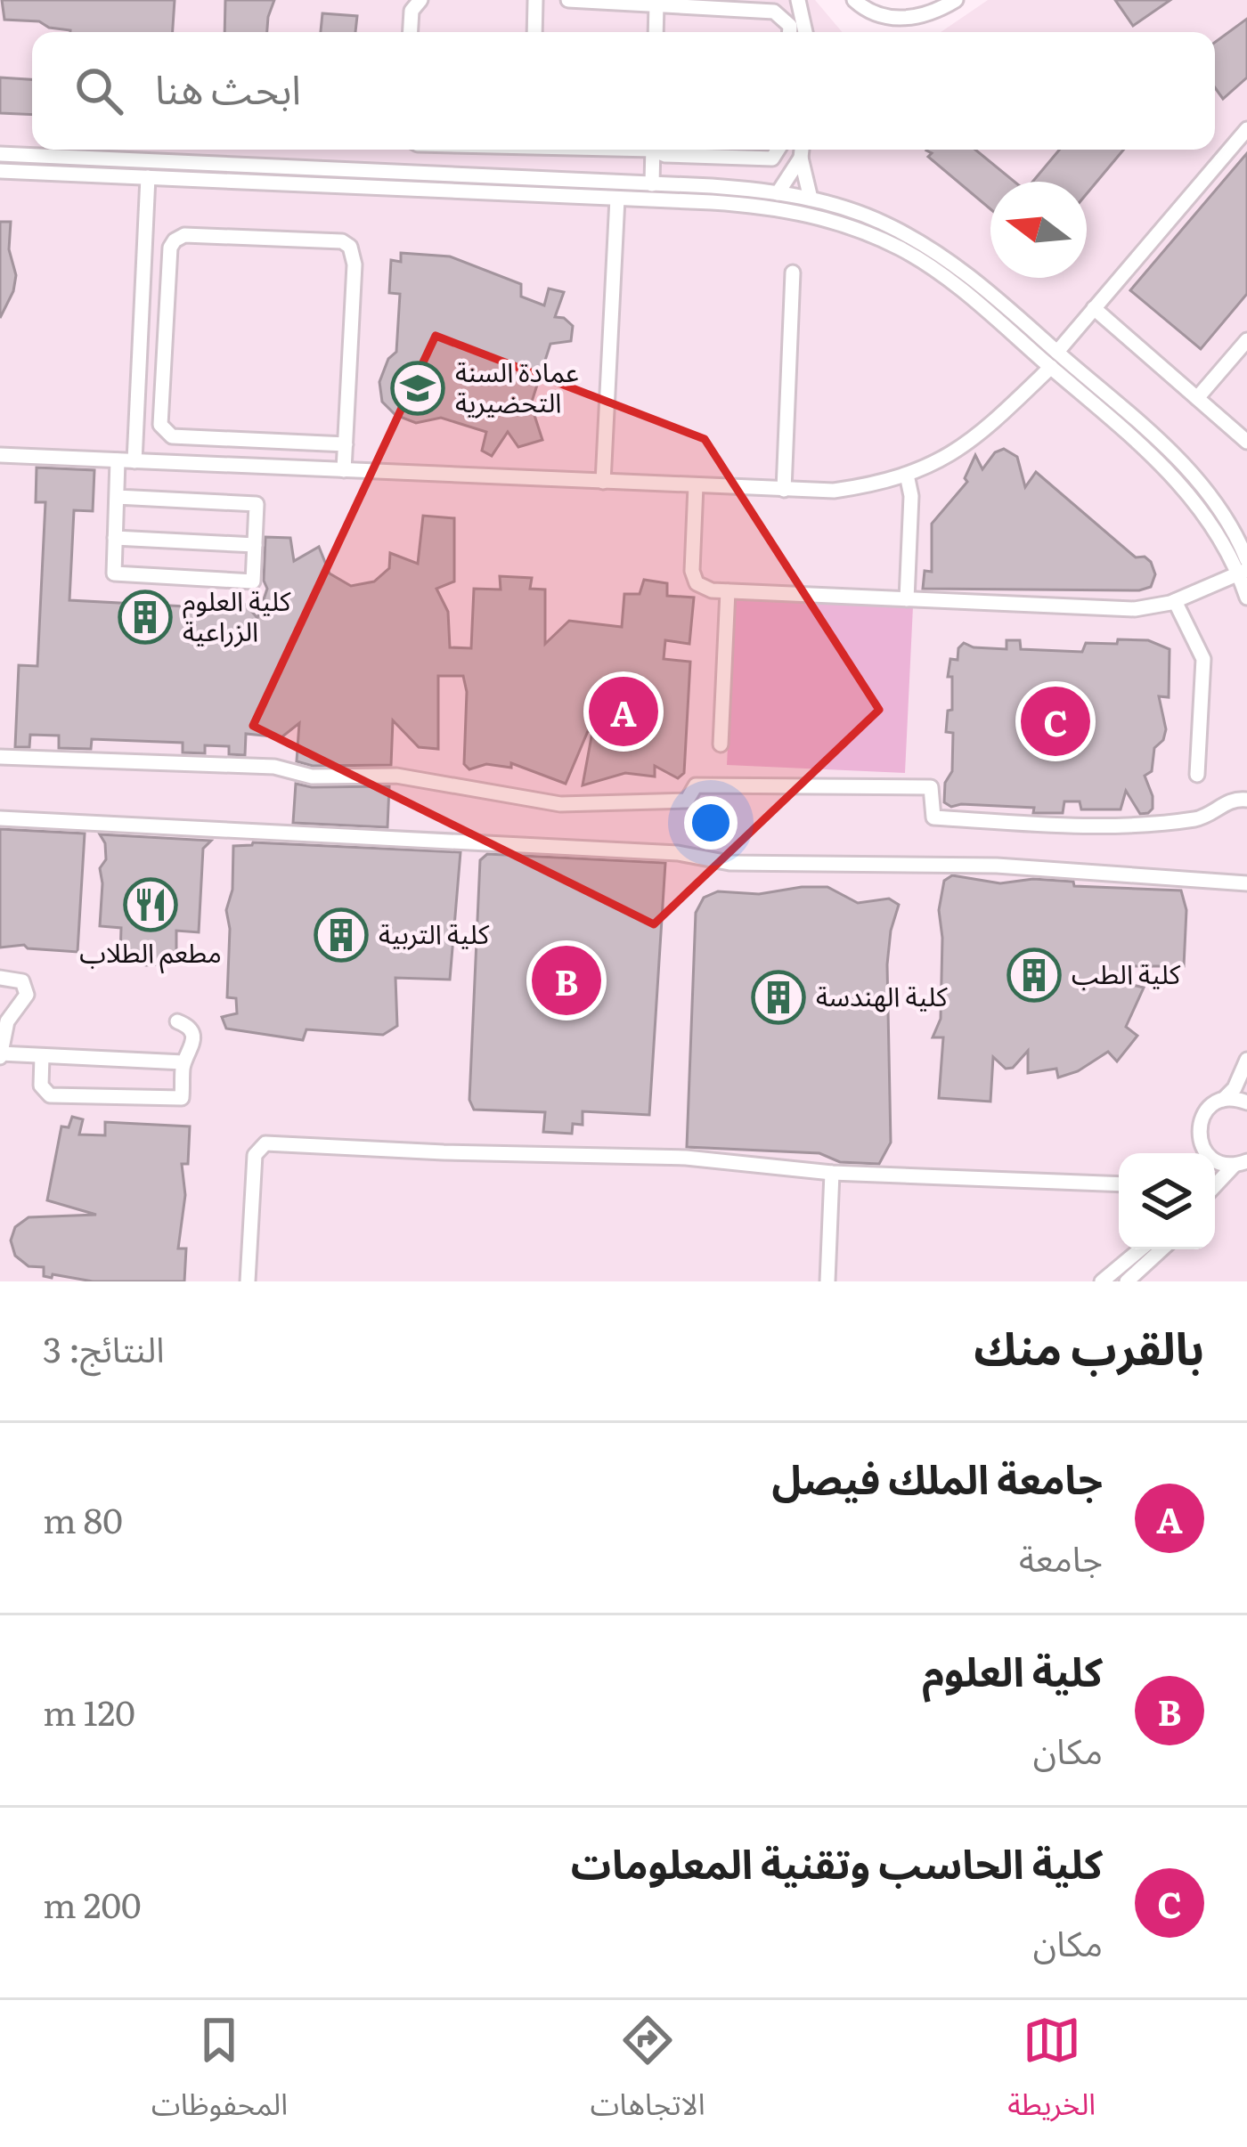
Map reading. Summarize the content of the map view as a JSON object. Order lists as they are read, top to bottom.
{
  "places": {
    "school or university": ["عمادة السنة التحضيرية"],
    "building": [
      "كلية العلوم الزراعية",
      "كلية التربية",
      "كلية الطب",
      "كلية الهندسة"
    ],
    "restaurant": ["مطعم الطلاب"]
  },
  "north": "left",
  "page": {
    "search": "ابحث هنا",
    "pins": ["A", "C", "B"],
    "heading": ["بالقرب منك", "النتائج: 3"],
    "list": [
      {
        "mark": "A",
        "name": "جامعة الملك فيصل",
        "note": "جامعة",
        "value": "80 m"
      },
      {
        "mark": "B",
        "name": "كلية العلوم",
        "note": "مكان",
        "value": "120 m"
      },
      {
        "mark": "C",
        "name": "كلية الحاسب وتقنية المعلومات",
        "note": "مكان",
        "value": "200 m"
      }
    ],
    "nav": ["الخريطة", "الاتجاهات", "المحفوظات"]
  }
}
